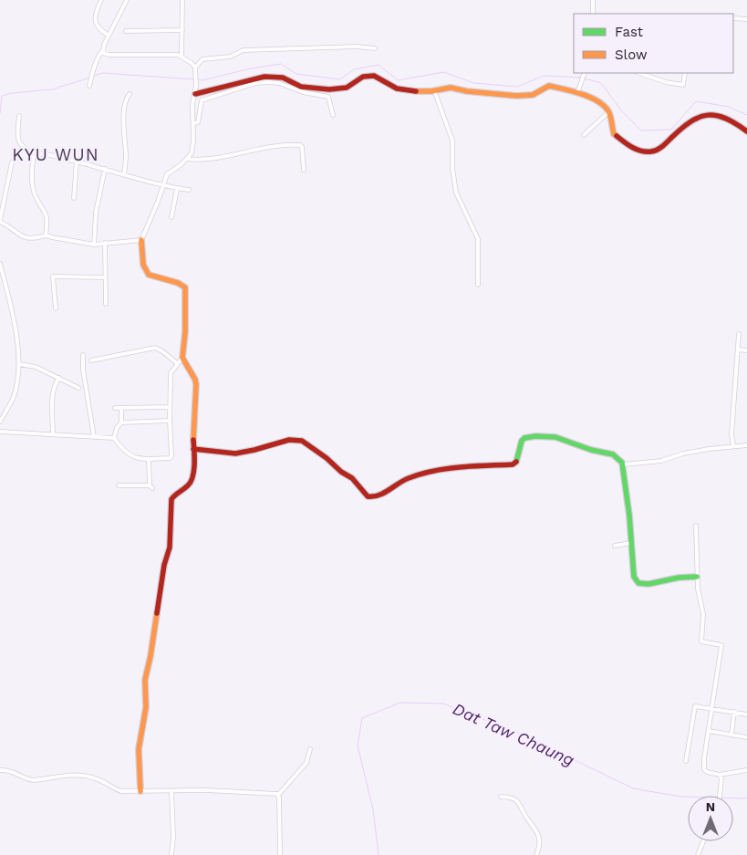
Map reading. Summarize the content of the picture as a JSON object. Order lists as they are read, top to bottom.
{
  "districts": ["KYU WUN"],
  "water": ["Dat Taw Chaung"],
  "legend": ["Fast", "Slow"],
  "north": "top"
}
